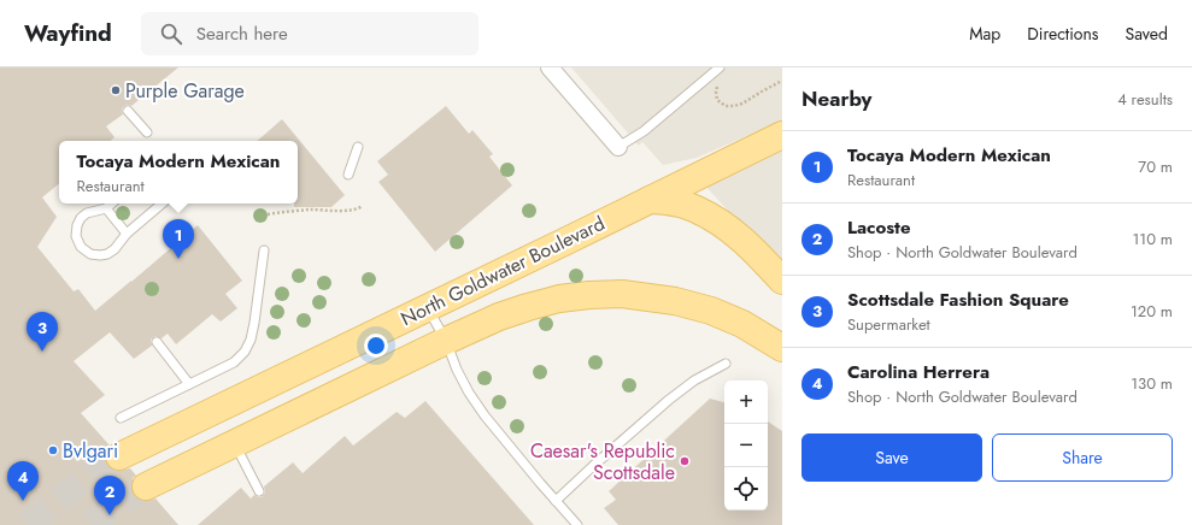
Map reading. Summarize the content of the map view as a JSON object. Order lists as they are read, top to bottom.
{
  "streets": {
    "main road": ["North Goldwater Boulevard"]
  },
  "places": ["Purple Garage", "Bvlgari", "Caesar's Republic Scottsdale"],
  "page": {
    "header": "Wayfind",
    "search": "Search here",
    "nav": ["Map", "Directions", "Saved"],
    "heading": ["Nearby", "4 results"],
    "list": [
      {
        "mark": "1",
        "name": "Tocaya Modern Mexican",
        "note": "Restaurant",
        "value": "70 m"
      },
      {
        "mark": "2",
        "name": "Lacoste",
        "note": "Shop · North Goldwater Boulevard",
        "value": "110 m"
      },
      {
        "mark": "3",
        "name": "Scottsdale Fashion Square",
        "note": "Supermarket",
        "value": "120 m"
      },
      {
        "mark": "4",
        "name": "Carolina Herrera",
        "note": "Shop · North Goldwater Boulevard",
        "value": "130 m"
      }
    ],
    "popup": ["Tocaya Modern Mexican", "Restaurant"],
    "pins": [
      "1",
      "3",
      "4",
      "2"
    ],
    "map_buttons": ["+", "−"],
    "buttons": ["Save", "Share"]
  }
}
